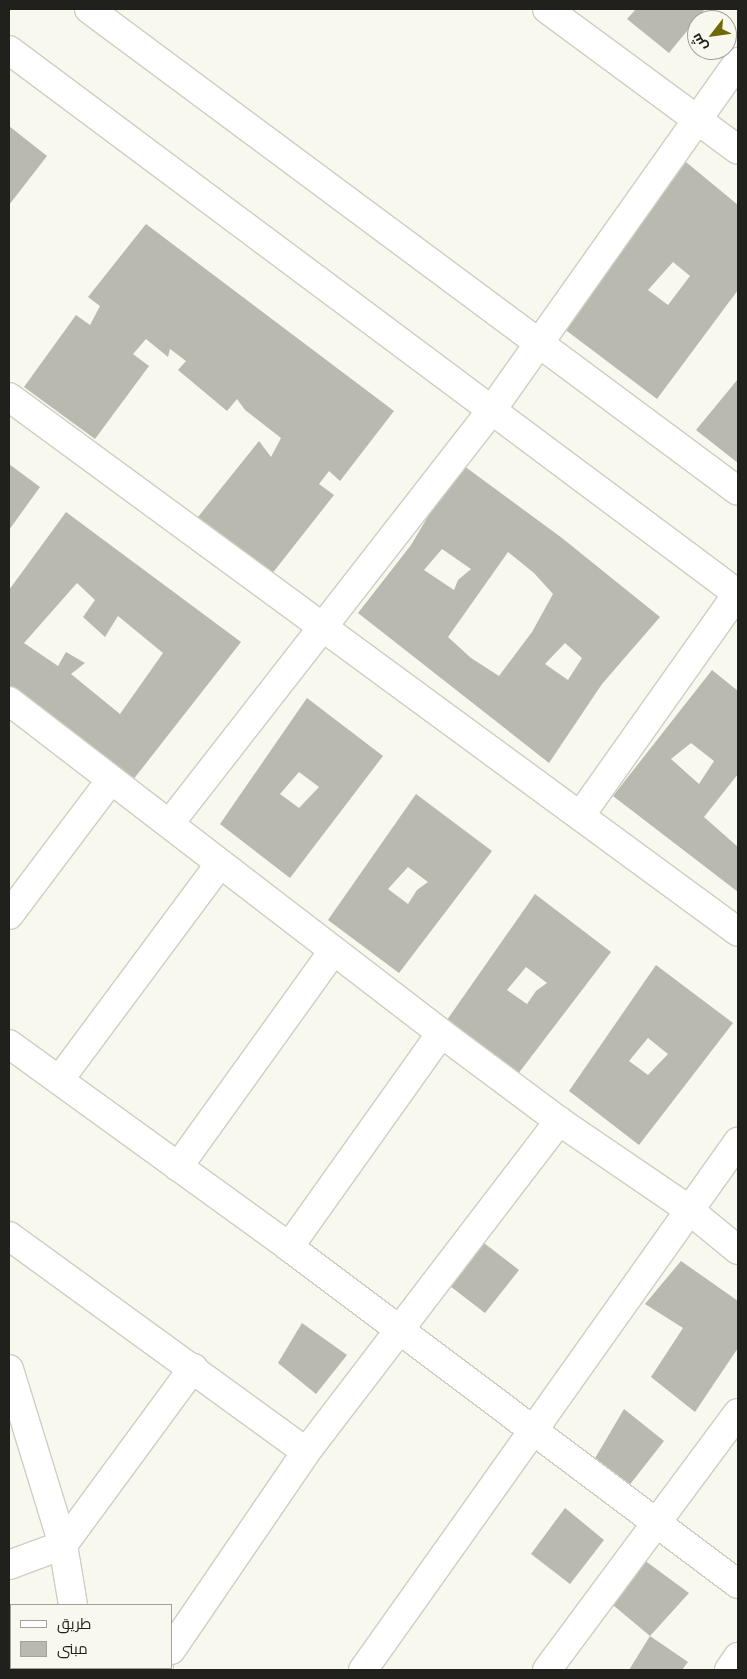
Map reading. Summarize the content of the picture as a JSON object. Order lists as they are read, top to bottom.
{
  "legend": ["طريق", "مبنى"],
  "north": "bottom left"
}
